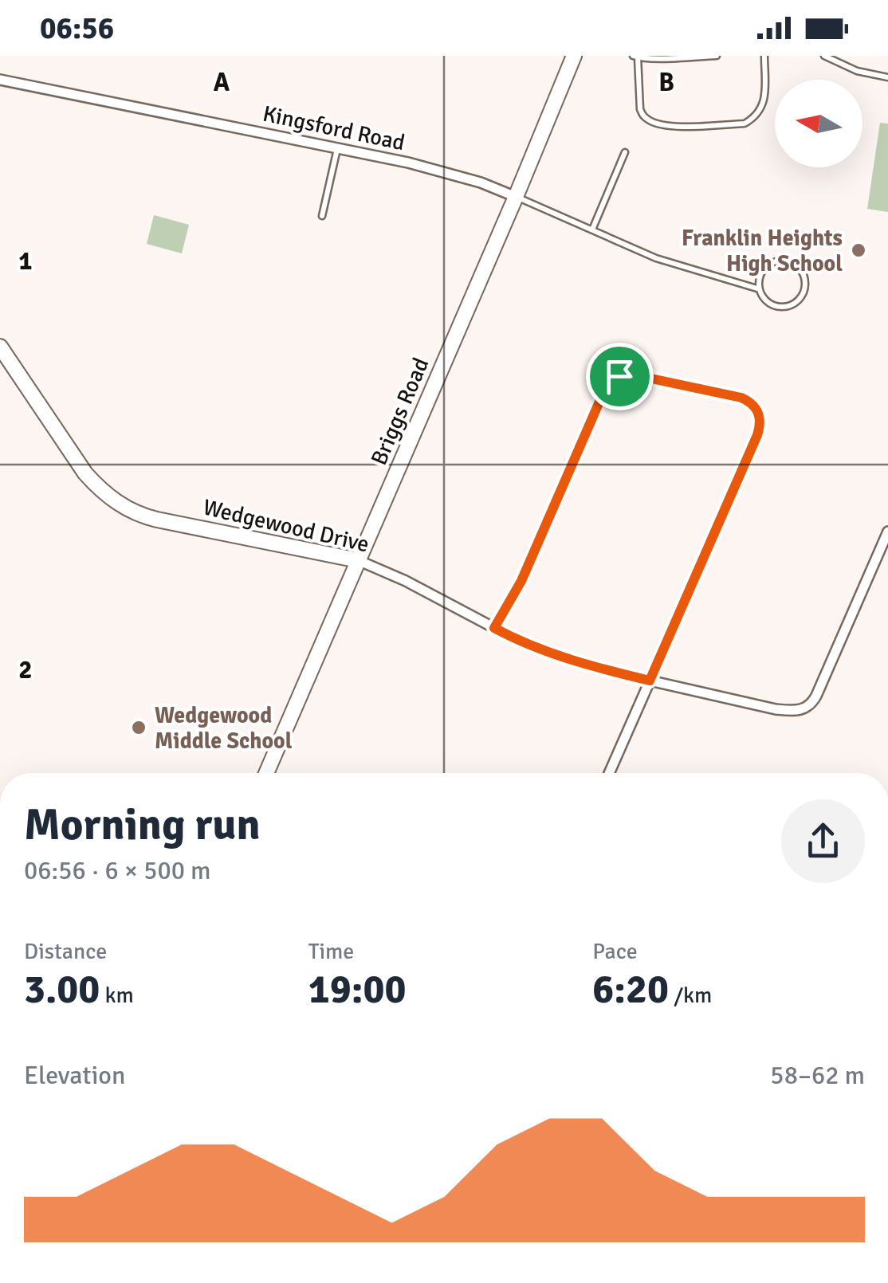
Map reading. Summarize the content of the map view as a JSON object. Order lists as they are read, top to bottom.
{
  "streets": {
    "street": ["Kingsford Road", "Briggs Road", "Wedgewood Drive"]
  },
  "crossings": [
    ["Kingsford Road", "Briggs Road"],
    ["Briggs Road", "Wedgewood Drive"]
  ],
  "places": ["Franklin Heights High School", "Wedgewood Middle School"],
  "north": "left",
  "page": {
    "status": "06:56",
    "heading": ["Morning run", "06:56 · 6 × 500 m"],
    "stats": [
      ["Distance", "3.00 km"],
      ["Time", "19:00"],
      ["Pace", "6:20 /km"]
    ],
    "chart": ["Elevation", "58–62 m"]
  },
  "grid": {
    "columns": ["A", "B"],
    "rows": ["1", "2"]
  }
}
